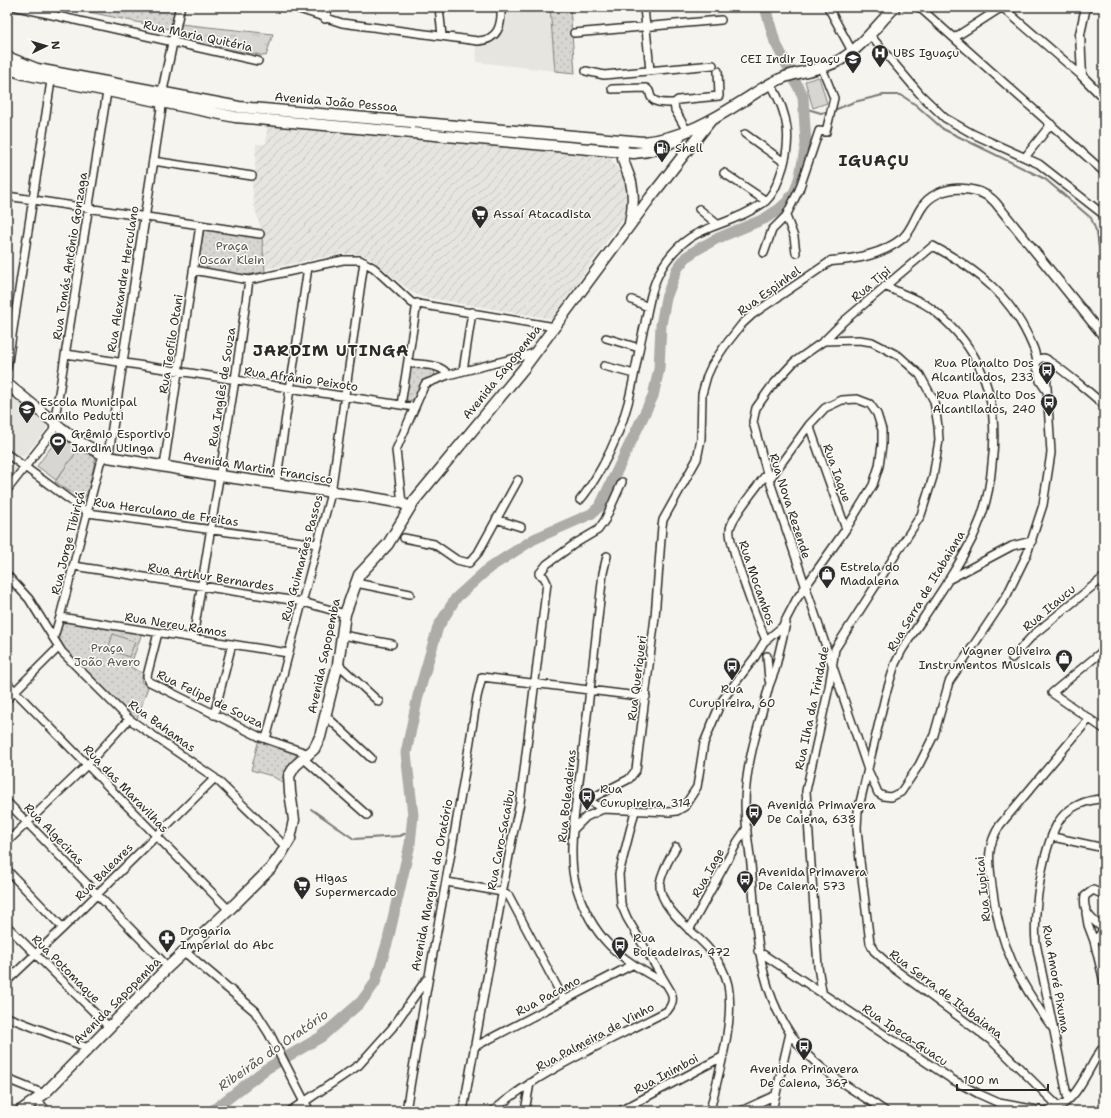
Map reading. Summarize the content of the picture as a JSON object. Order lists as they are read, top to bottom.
{
  "streets": {
    "main road": ["Avenida João Pessoa", "Avenida Sapopemba", "Avenida Martim Francisco"],
    "street": [
      "Rua Maria Quitéria",
      "Rua Tomás Antônio Gonzaga",
      "Rua Alexandre Herculano",
      "Rua Tipi",
      "Rua Espinhel",
      "Rua Teofilo Otani",
      "Rua Afrânio Peixoto",
      "Rua Inglês de Souza",
      "Rua Iaque",
      "Rua Nova Rezende",
      "Rua Herculano de Freitas",
      "Rua Jorge Tibiriçá",
      "Rua Guimarães Passos",
      "Rua Arthur Bernardes",
      "Rua Mocambos",
      "Rua Serra de Itabaiana",
      "Rua Itaucu",
      "Rua Nereu Ramos",
      "Rua Queriqueri",
      "Rua Felipe de Souza",
      "Rua Ilha da Trindade",
      "Rua Bahamas",
      "Rua das Maravilhas",
      "Rua Boleadeiras",
      "Rua Algeciras",
      "Rua Caro-Sacaibu",
      "Rua Baleares",
      "Rua Iage",
      "Avenida Marginal do Oratório",
      "Rua Iupicai",
      "Rua Potomaque",
      "Rua Amoré Pixuma",
      "Rua Pacamo",
      "Rua Ipeca-Guacu",
      "Rua Palmeira de Vinho",
      "Rua Inimboi"
    ]
  },
  "crossings": [
    ["Rua Maria Quitéria", "Rua Alexandre Herculano"],
    ["Avenida João Pessoa", "Rua Tomás Antônio Gonzaga"],
    ["Avenida João Pessoa", "Rua Alexandre Herculano"],
    ["Avenida João Pessoa", "Avenida Sapopemba"],
    ["Rua Tomás Antônio Gonzaga", "Rua Afrânio Peixoto"],
    ["Rua Tomás Antônio Gonzaga", "Avenida Martim Francisco"],
    ["Rua Alexandre Herculano", "Rua Afrânio Peixoto"],
    ["Rua Alexandre Herculano", "Avenida Martim Francisco"],
    ["Rua Alexandre Herculano", "Rua Jorge Tibiriçá"],
    ["Rua Tipi", "Rua Nova Rezende"],
    ["Rua Tipi", "Rua Serra de Itabaiana"],
    ["Rua Tipi", "Rua Ilha da Trindade"],
    ["Rua Espinhel", "Rua Queriqueri"],
    ["Rua Teofilo Otani", "Rua Afrânio Peixoto"],
    ["Rua Teofilo Otani", "Avenida Martim Francisco"],
    ["Avenida Sapopemba", "Avenida Martim Francisco"],
    ["Avenida Sapopemba", "Rua Arthur Bernardes"],
    ["Avenida Sapopemba", "Rua Felipe de Souza"],
    ["Avenida Sapopemba", "Rua Bahamas"],
    ["Avenida Sapopemba", "Rua das Maravilhas"],
    ["Avenida Sapopemba", "Rua Algeciras"],
    ["Avenida Sapopemba", "Rua Potomaque"],
    ["Rua Afrânio Peixoto", "Rua Inglês de Souza"],
    ["Rua Afrânio Peixoto", "Rua Guimarães Passos"],
    ["Rua Inglês de Souza", "Avenida Martim Francisco"],
    ["Rua Inglês de Souza", "Rua Herculano de Freitas"],
    ["Rua Inglês de Souza", "Rua Arthur Bernardes"],
    ["Rua Inglês de Souza", "Rua Nereu Ramos"],
    ["Avenida Martim Francisco", "Rua Jorge Tibiriçá"],
    ["Avenida Martim Francisco", "Rua Guimarães Passos"],
    ["Rua Iaque", "Rua Mocambos"],
    ["Rua Nova Rezende", "Rua Mocambos"],
    ["Rua Nova Rezende", "Rua Serra de Itabaiana"],
    ["Rua Nova Rezende", "Rua Ilha da Trindade"],
    ["Rua Herculano de Freitas", "Rua Jorge Tibiriçá"],
    ["Rua Herculano de Freitas", "Rua Guimarães Passos"],
    ["Rua Jorge Tibiriçá", "Rua Arthur Bernardes"],
    ["Rua Jorge Tibiriçá", "Rua Nereu Ramos"],
    ["Rua Jorge Tibiriçá", "Rua Bahamas"],
    ["Rua Guimarães Passos", "Rua Arthur Bernardes"],
    ["Rua Guimarães Passos", "Rua Nereu Ramos"],
    ["Rua Guimarães Passos", "Rua Felipe de Souza"],
    ["Rua Serra de Itabaiana", "Rua Ipeca-Guacu"],
    ["Rua Nereu Ramos", "Rua Felipe de Souza"],
    ["Rua Ilha da Trindade", "Rua Ipeca-Guacu"],
    ["Rua Bahamas", "Rua Baleares"],
    ["Rua das Maravilhas", "Rua Baleares"],
    ["Rua Boleadeiras", "Rua Pacamo"],
    ["Rua Boleadeiras", "Rua Palmeira de Vinho"],
    ["Rua Algeciras", "Rua Baleares"],
    ["Rua Caro-Sacaibu", "Avenida Marginal do Oratório"],
    ["Rua Caro-Sacaibu", "Rua Pacamo"],
    ["Rua Baleares", "Rua Potomaque"],
    ["Rua Iupicai", "Rua Amoré Pixuma"],
    ["Rua Amoré Pixuma", "Rua Ipeca-Guacu"]
  ],
  "districts": ["IGUAÇU", "JARDIM UTINGA"],
  "water": ["Ribeirão do Oratório"],
  "parks": ["Praça Oscar Klein", "Praça João Avero"],
  "places": {
    "hospital": ["UBS Iguaçu"],
    "school or university": ["CEI Indir Iguaçu", "Escola Municipal Camilo Pedutti"],
    "fuel station": ["Shell"],
    "supermarket": ["Assaí Atacadista", "Higas Supermercado"],
    "bus stop": [
      "Rua Planalto Dos Alcantilados, 233",
      "Rua Planalto Dos Alcantilados, 240",
      "Rua Curupireira, 60",
      "Rua Curupireira, 314",
      "Avenida Primavera De Caiena, 638",
      "Avenida Primavera De Caiena, 573",
      "Rua Boleadeiras, 472",
      "Avenida Primavera De Caiena, 367"
    ],
    "sports": ["Grêmio Esportivo Jardim Utinga"],
    "shop": ["Estrela do Madalena", "Vagner Oliveira Instrumentos Musicais"],
    "pharmacy": ["Drogaria Imperial do Abc"]
  },
  "scale_bar": "100 m",
  "north": "right"
}
